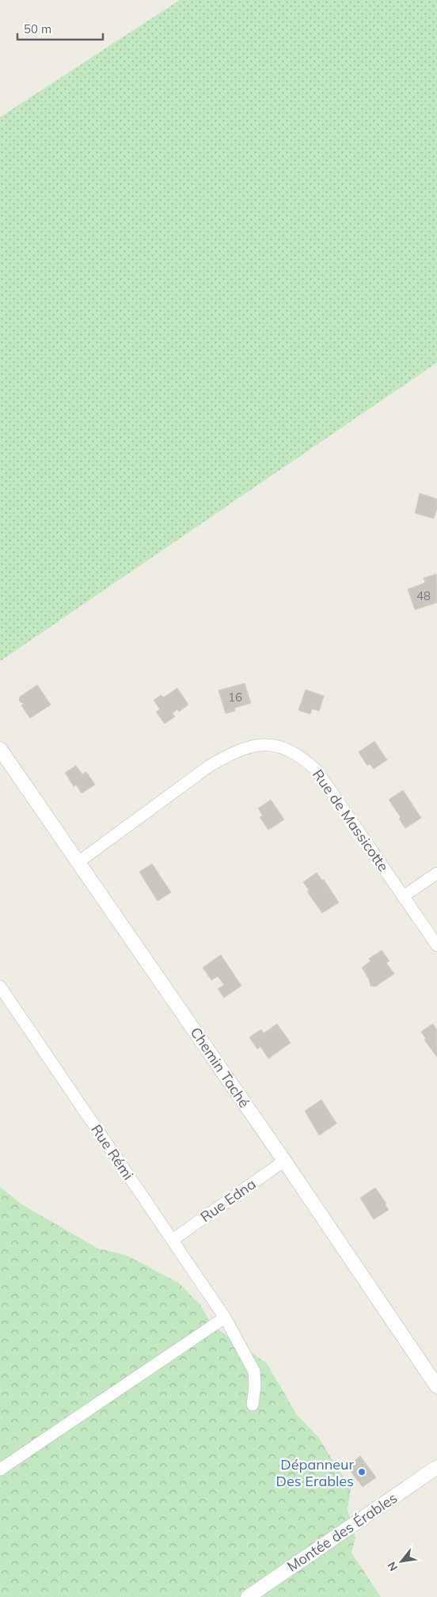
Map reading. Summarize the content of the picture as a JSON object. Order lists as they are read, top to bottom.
{
  "streets": {
    "street": [
      "Rue de Massicotte",
      "Chemin Taché",
      "Rue Rémi",
      "Rue Edna",
      "Montée des Érables"
    ]
  },
  "crossings": [
    ["Rue de Massicotte", "Chemin Taché"],
    ["Chemin Taché", "Rue Edna"],
    ["Rue Rémi", "Rue Edna"]
  ],
  "places": ["Dépanneur Des Erables"],
  "house_numbers": ["48", "16"],
  "scale_bar": "50 m",
  "north": "bottom left"
}
